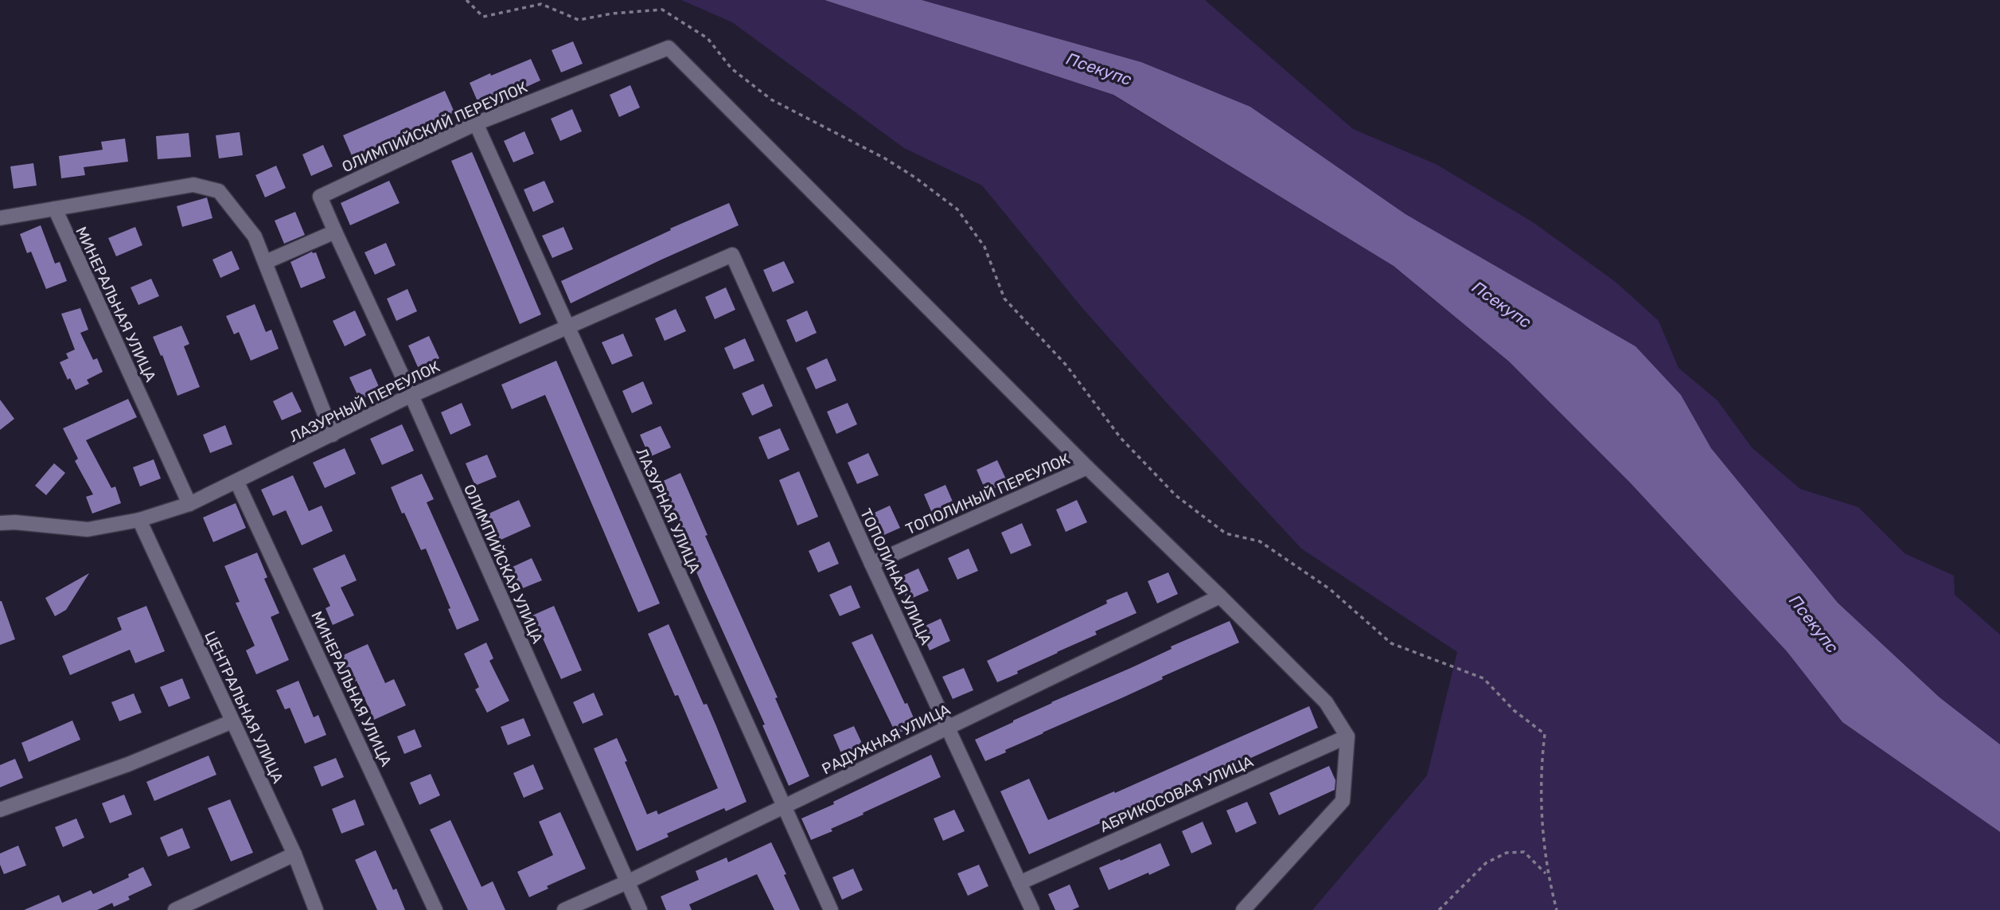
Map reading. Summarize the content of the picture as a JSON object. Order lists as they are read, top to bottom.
{
  "streets": {
    "street": [
      "ОЛИМПИЙСКИЙ ПЕРЕУЛОК",
      "МИНЕРАЛЬНАЯ УЛИЦА",
      "ЛАЗУРНЫЙ ПЕРЕУЛОК",
      "ТОПОЛИНЫЙ ПЕРЕУЛОК",
      "ЛАЗУРНАЯ УЛИЦА",
      "ОЛИМПИЙСКАЯ УЛИЦА",
      "ТОПОЛИНАЯ УЛИЦА",
      "ЦЕНТРАЛЬНАЯ УЛИЦА",
      "РАДУЖНАЯ УЛИЦА",
      "АБРИКОСОВАЯ УЛИЦА"
    ]
  },
  "crossings": [
    ["ОЛИМПИЙСКИЙ ПЕРЕУЛОК", "ТОПОЛИНЫЙ ПЕРЕУЛОК"],
    ["ОЛИМПИЙСКИЙ ПЕРЕУЛОК", "ЛАЗУРНАЯ УЛИЦА"],
    ["ОЛИМПИЙСКИЙ ПЕРЕУЛОК", "ОЛИМПИЙСКАЯ УЛИЦА"],
    ["МИНЕРАЛЬНАЯ УЛИЦА", "ЛАЗУРНЫЙ ПЕРЕУЛОК"],
    ["ЛАЗУРНЫЙ ПЕРЕУЛОК", "ЛАЗУРНАЯ УЛИЦА"],
    ["ЛАЗУРНЫЙ ПЕРЕУЛОК", "ОЛИМПИЙСКАЯ УЛИЦА"],
    ["ЛАЗУРНЫЙ ПЕРЕУЛОК", "ТОПОЛИНАЯ УЛИЦА"],
    ["ЛАЗУРНЫЙ ПЕРЕУЛОК", "ЦЕНТРАЛЬНАЯ УЛИЦА"],
    ["ТОПОЛИНЫЙ ПЕРЕУЛОК", "ТОПОЛИНАЯ УЛИЦА"],
    ["ЛАЗУРНАЯ УЛИЦА", "РАДУЖНАЯ УЛИЦА"],
    ["ОЛИМПИЙСКАЯ УЛИЦА", "РАДУЖНАЯ УЛИЦА"],
    ["ТОПОЛИНАЯ УЛИЦА", "РАДУЖНАЯ УЛИЦА"],
    ["ТОПОЛИНАЯ УЛИЦА", "АБРИКОСОВАЯ УЛИЦА"]
  ],
  "water": ["Псекупс"]
}
